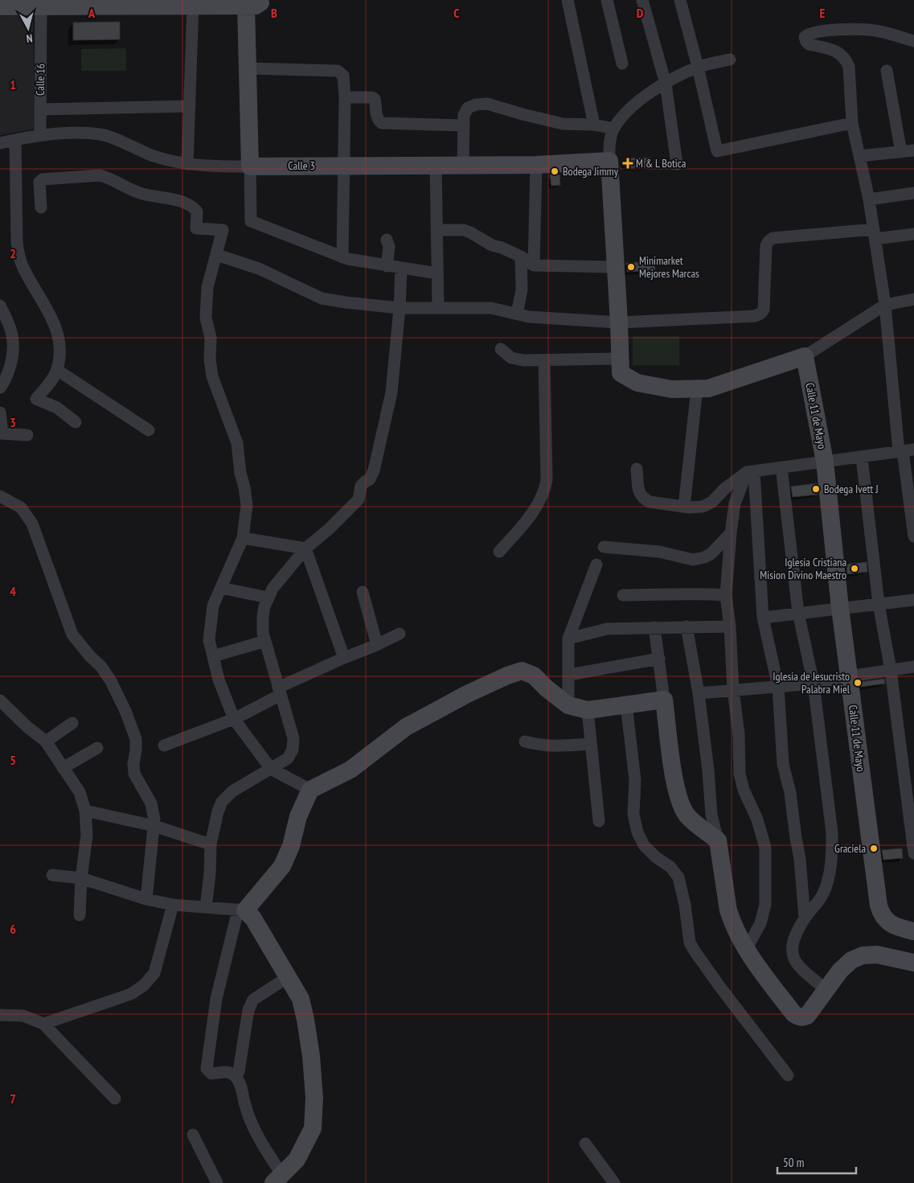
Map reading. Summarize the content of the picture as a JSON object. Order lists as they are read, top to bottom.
{
  "streets": {
    "street": ["Calle 16", "Calle 3", "Calle 11 de Mayo"]
  },
  "crossings": [
    ["Calle 16", "Calle 3"]
  ],
  "places": {
    "health": ["M & L Botica"],
    "other": [
      "Bodega Jimmy",
      "Minimarket Mejores Marcas",
      "Bodega Ivett J",
      "Iglesia Cristiana Mision Divino Maestro",
      "Iglesia de Jesucristo Palabra Miel",
      "Graciela"
    ]
  },
  "scale_bar": "50 m",
  "north": "bottom",
  "grid": {
    "columns": [
      "A",
      "B",
      "C",
      "D",
      "E"
    ],
    "rows": [
      "1",
      "2",
      "3",
      "4",
      "5",
      "6",
      "7"
    ]
  }
}
